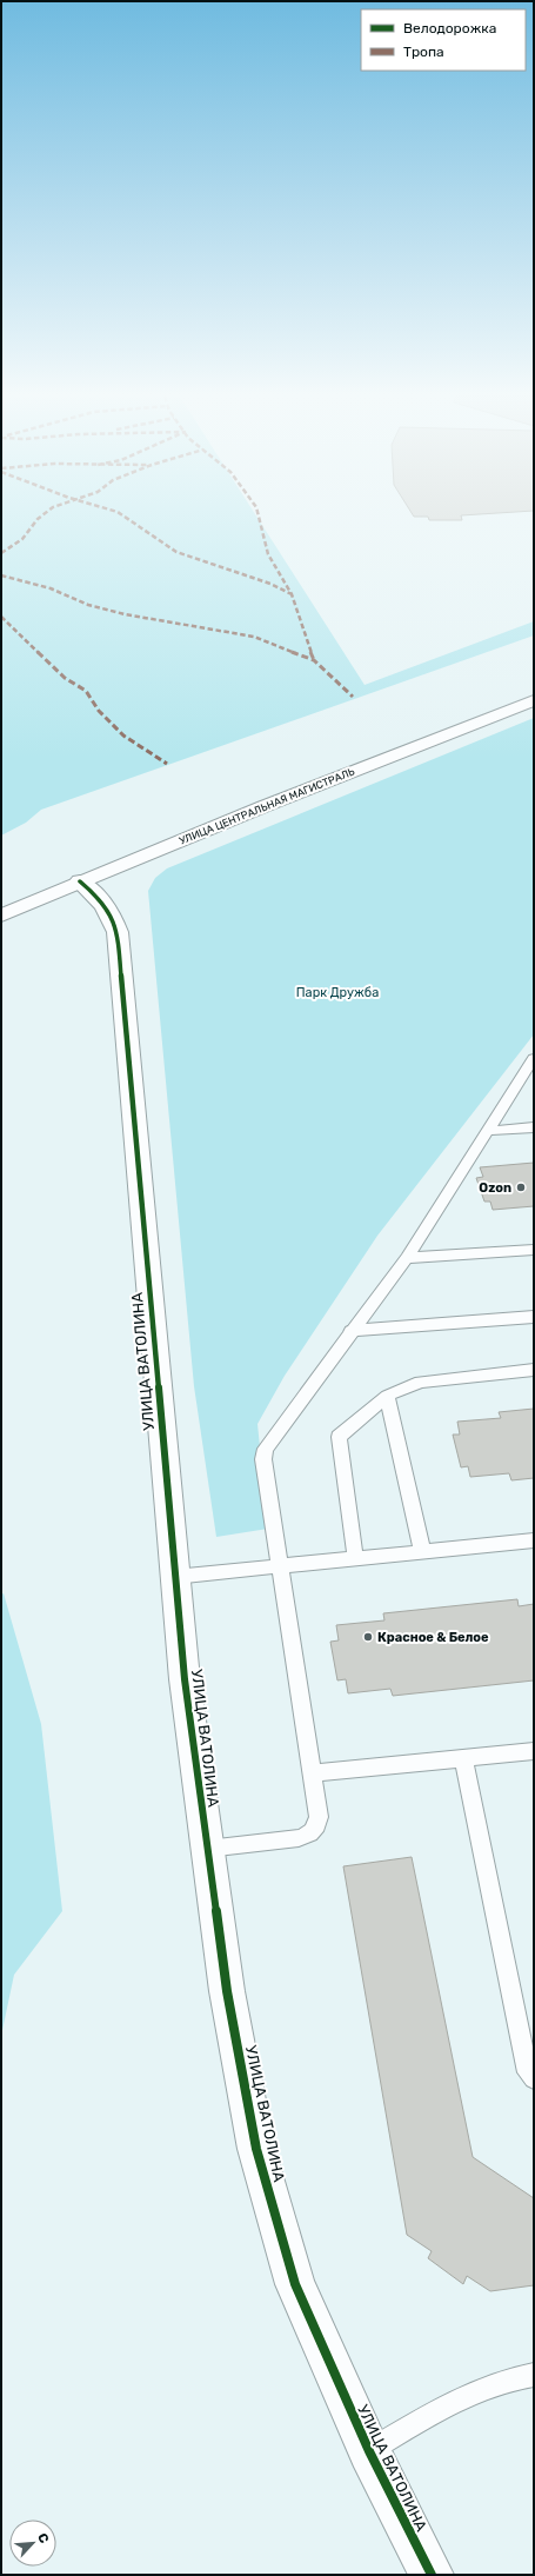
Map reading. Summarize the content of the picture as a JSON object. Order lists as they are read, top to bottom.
{
  "streets": {
    "street": ["УЛИЦА ЦЕНТРАЛЬНАЯ МАГИСТРАЛЬ", "УЛИЦА ВАТОЛИНА"]
  },
  "crossings": [
    ["УЛИЦА ЦЕНТРАЛЬНАЯ МАГИСТРАЛЬ", "УЛИЦА ВАТОЛИНА"]
  ],
  "parks": ["Парк Дружба"],
  "places": ["Ozon", "Красное & Белое"],
  "legend": ["Велодорожка", "Тропа"],
  "north": "top right"
}
